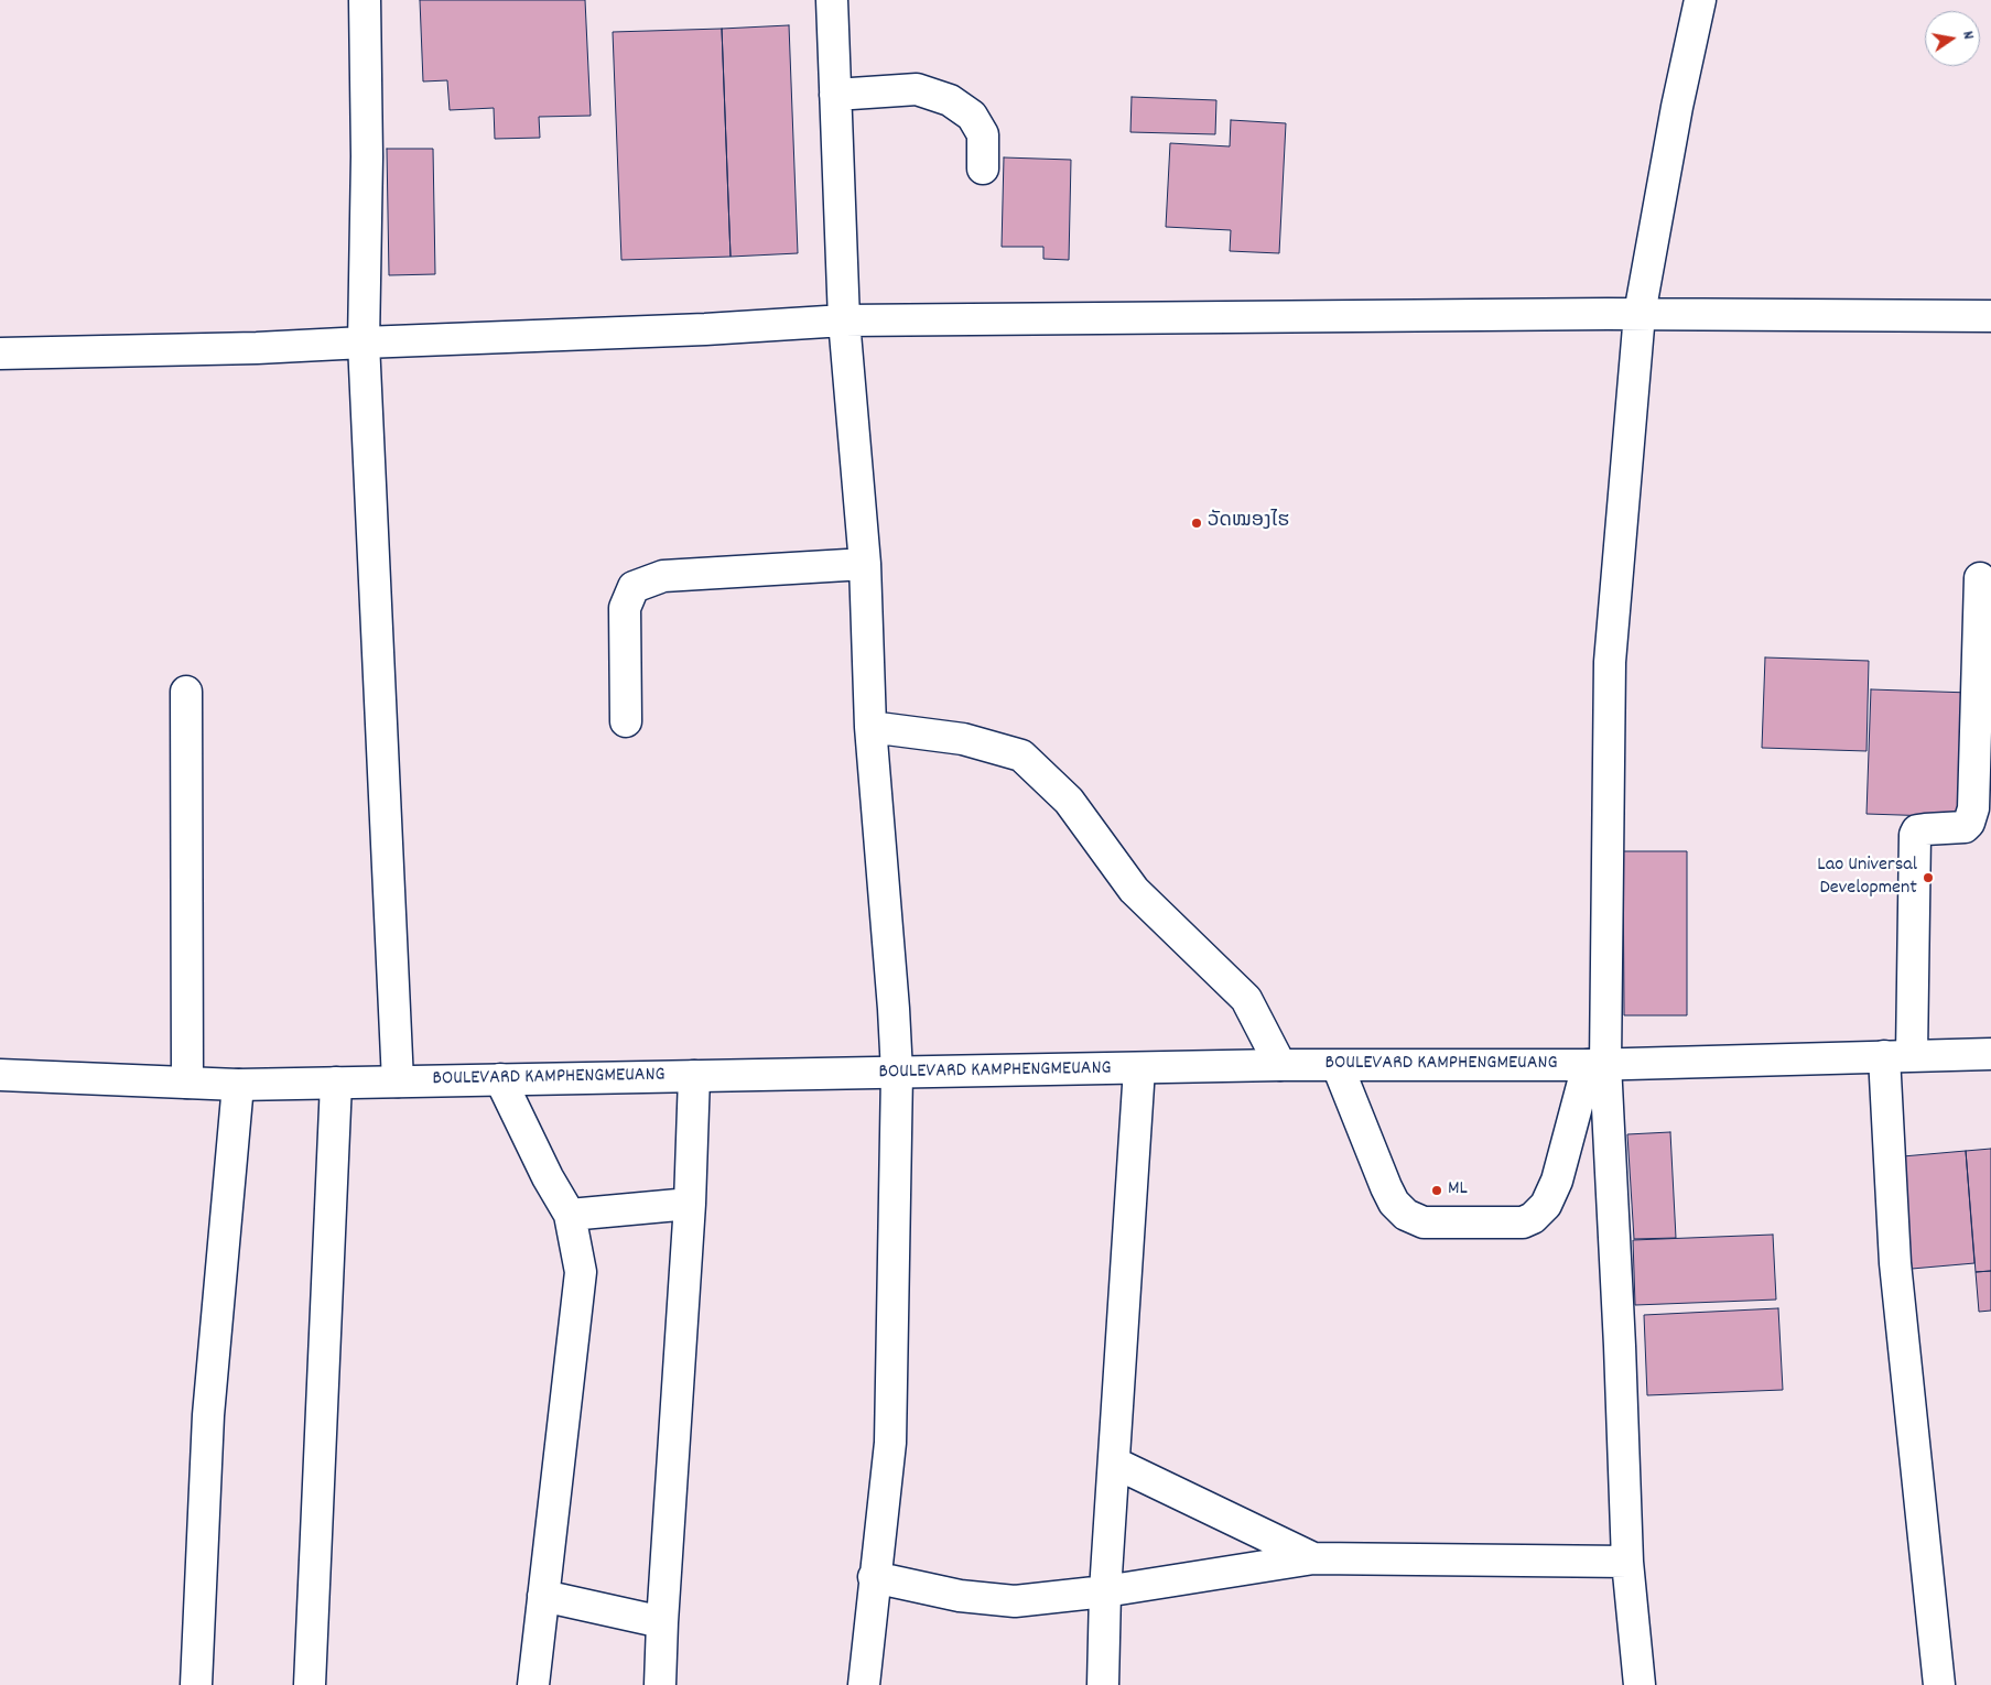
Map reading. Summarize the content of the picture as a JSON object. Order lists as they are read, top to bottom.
{
  "streets": {
    "street": ["BOULEVARD KAMPHENGMEUANG"]
  },
  "places": ["ວັດໝອງໄຮ", "Lao Universal Development", "ML"],
  "north": "right"
}
